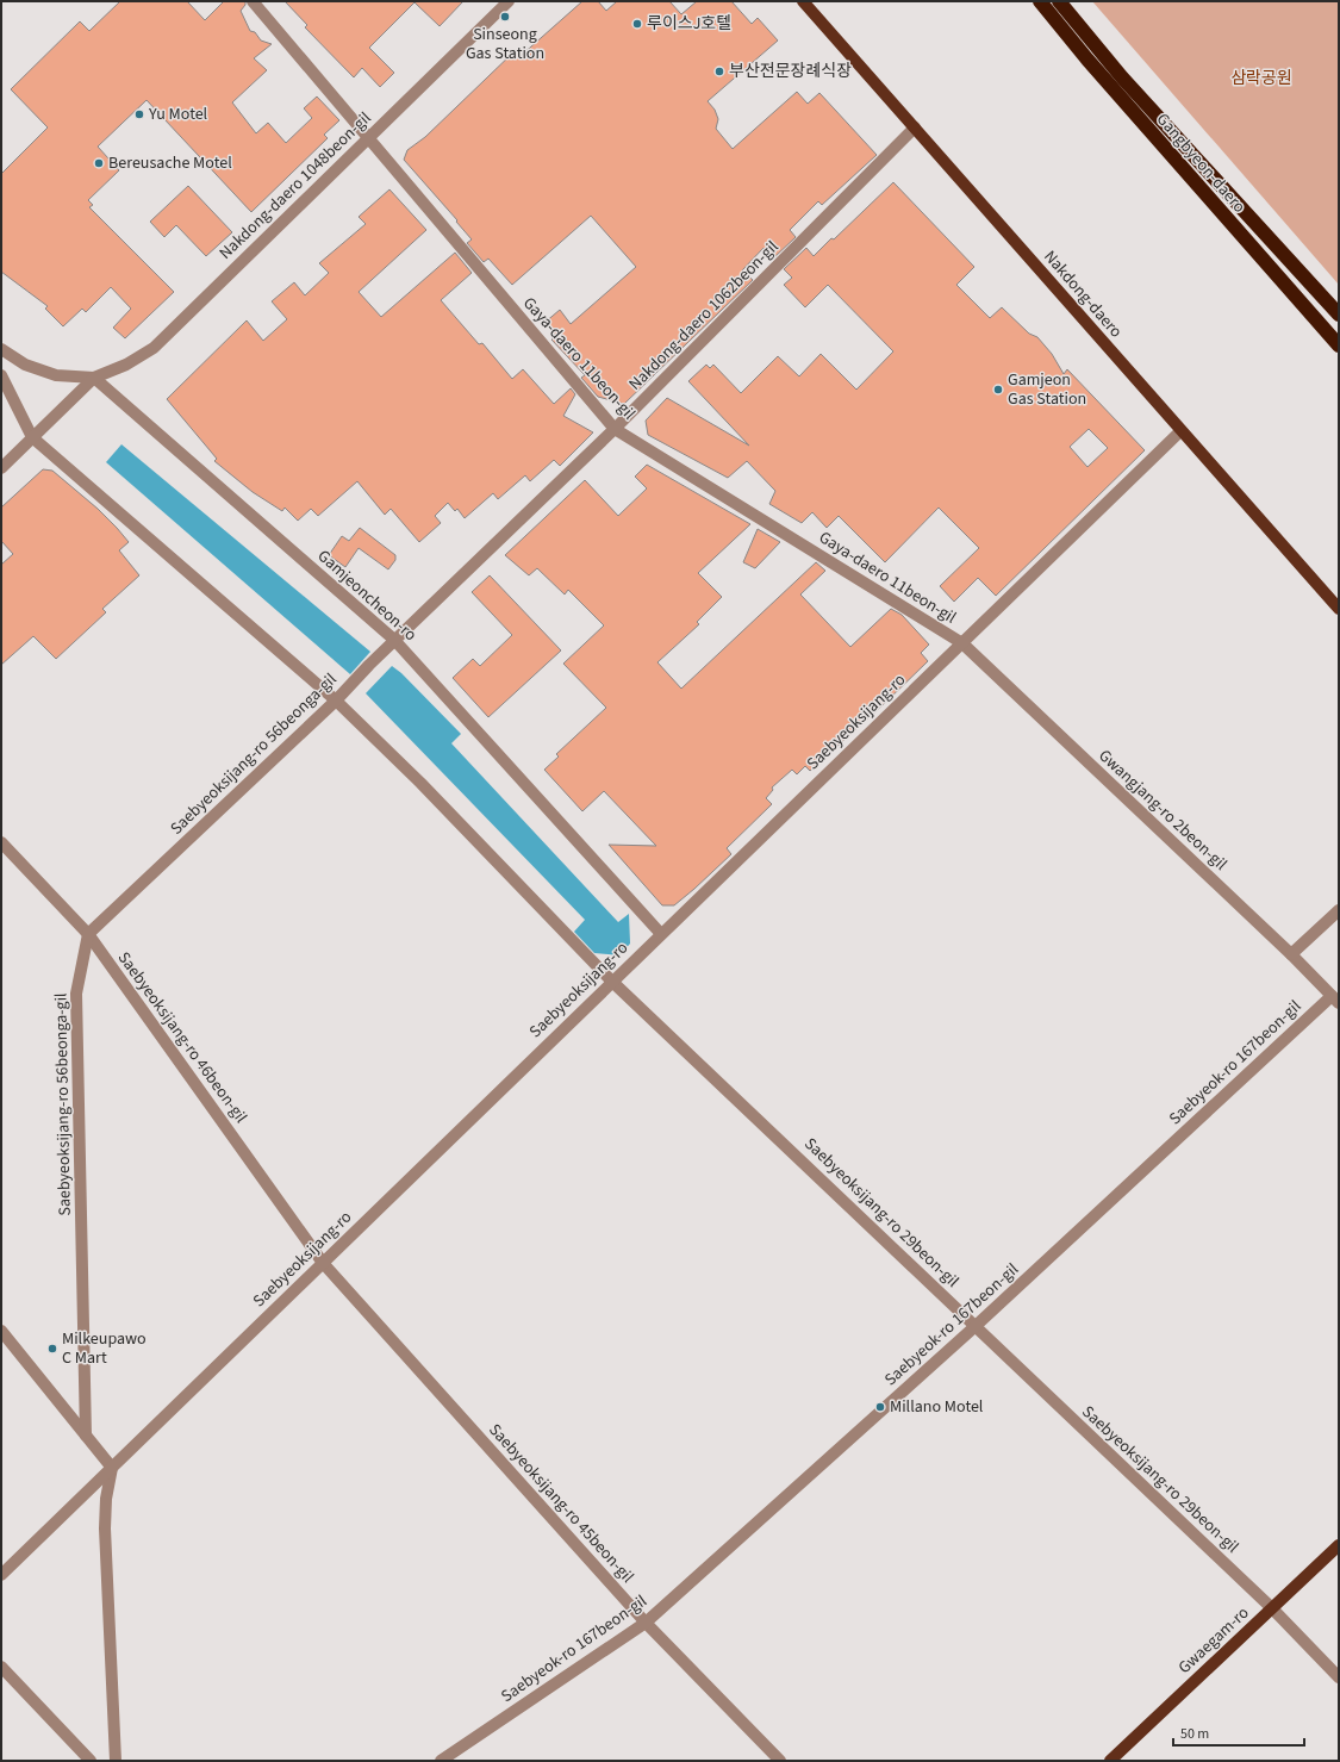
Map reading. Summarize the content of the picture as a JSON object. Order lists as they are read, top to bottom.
{
  "streets": {
    "highway": ["Gangbyeon-daero"],
    "main road": ["Nakdong-daero", "Gwaegam-ro"],
    "street": [
      "Nakdong-daero 1048beon-gil",
      "Nakdong-daero 1062beon-gil",
      "Gaya-daero 11beon-gil",
      "Gamjeoncheon-ro",
      "Saebyeoksijang-ro",
      "Saebyeoksijang-ro 56beonga-gil",
      "Gwangjang-ro 2beon-gil",
      "Saebyeoksijang-ro 46beon-gil",
      "Saebyeok-ro 167beon-gil",
      "Saebyeoksijang-ro 29beon-gil",
      "Saebyeoksijang-ro 45beon-gil"
    ]
  },
  "crossings": [
    ["Nakdong-daero 1048beon-gil", "Gaya-daero 11beon-gil"],
    ["Nakdong-daero 1048beon-gil", "Gamjeoncheon-ro"],
    ["Nakdong-daero", "Nakdong-daero 1062beon-gil"],
    ["Nakdong-daero", "Saebyeoksijang-ro"],
    ["Nakdong-daero 1062beon-gil", "Gaya-daero 11beon-gil"],
    ["Nakdong-daero 1062beon-gil", "Gamjeoncheon-ro"],
    ["Nakdong-daero 1062beon-gil", "Saebyeoksijang-ro 56beonga-gil"],
    ["Gaya-daero 11beon-gil", "Saebyeoksijang-ro"],
    ["Gaya-daero 11beon-gil", "Gwangjang-ro 2beon-gil"],
    ["Gamjeoncheon-ro", "Saebyeoksijang-ro"],
    ["Saebyeoksijang-ro", "Gwangjang-ro 2beon-gil"],
    ["Saebyeoksijang-ro", "Saebyeoksijang-ro 46beon-gil"],
    ["Saebyeoksijang-ro", "Saebyeoksijang-ro 29beon-gil"],
    ["Saebyeoksijang-ro", "Saebyeoksijang-ro 45beon-gil"],
    ["Saebyeoksijang-ro 56beonga-gil", "Saebyeoksijang-ro 46beon-gil"],
    ["Gwangjang-ro 2beon-gil", "Saebyeok-ro 167beon-gil"],
    ["Saebyeoksijang-ro 46beon-gil", "Saebyeoksijang-ro 45beon-gil"],
    ["Saebyeok-ro 167beon-gil", "Saebyeoksijang-ro 29beon-gil"],
    ["Saebyeok-ro 167beon-gil", "Saebyeoksijang-ro 45beon-gil"],
    ["Saebyeoksijang-ro 29beon-gil", "Gwaegam-ro"]
  ],
  "parks": ["삼락공원"],
  "places": [
    "Sinseong Gas Station",
    "루이스J호텔",
    "부산전문장례식장",
    "Yu Motel",
    "Bereusache Motel",
    "Gamjeon Gas Station",
    "Milkeupawo C Mart",
    "Millano Motel"
  ],
  "scale_bar": "50 m"
}
